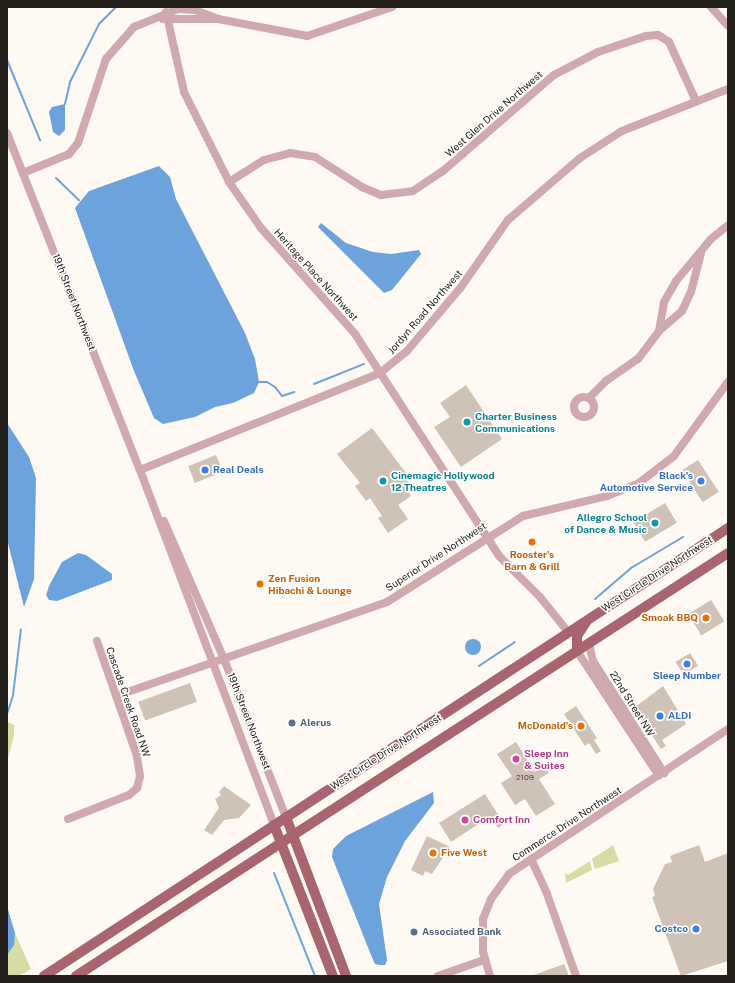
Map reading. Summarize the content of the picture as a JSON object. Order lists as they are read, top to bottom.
{
  "streets": {
    "main road": ["19th Street Northwest", "West Circle Drive Northwest"],
    "street": [
      "West Glen Drive Northwest",
      "Heritage Place Northwest",
      "Jordyn Road Northwest",
      "Superior Drive Northwest",
      "Cascade Creek Road NW",
      "22nd Street NW",
      "Commerce Drive Northwest"
    ]
  },
  "crossings": [
    ["West Glen Drive Northwest", "Heritage Place Northwest"],
    ["West Glen Drive Northwest", "Jordyn Road Northwest"],
    ["Heritage Place Northwest", "Jordyn Road Northwest"],
    ["Heritage Place Northwest", "Superior Drive Northwest"],
    ["Heritage Place Northwest", "West Circle Drive Northwest"],
    ["19th Street Northwest", "Jordyn Road Northwest"],
    ["19th Street Northwest", "Superior Drive Northwest"],
    ["19th Street Northwest", "West Circle Drive Northwest"],
    ["Superior Drive Northwest", "Cascade Creek Road NW"],
    ["West Circle Drive Northwest", "22nd Street NW"],
    ["22nd Street NW", "Commerce Drive Northwest"]
  ],
  "places": [
    "Charter Business Communications",
    "Real Deals",
    "Cinemagic Hollywood 12 Theatres",
    "Black's Automotive Service",
    "Allegro School of Dance & Music",
    "Rooster's Barn & Grill",
    "Zen Fusion Hibachi & Lounge",
    "Smoak BBQ",
    "Sleep Number",
    "ALDI",
    "Alerus",
    "McDonald's",
    "Sleep Inn & Suites",
    "Comfort Inn",
    "Five West",
    "Costco",
    "Associated Bank"
  ],
  "house_numbers": ["2109"]
}
